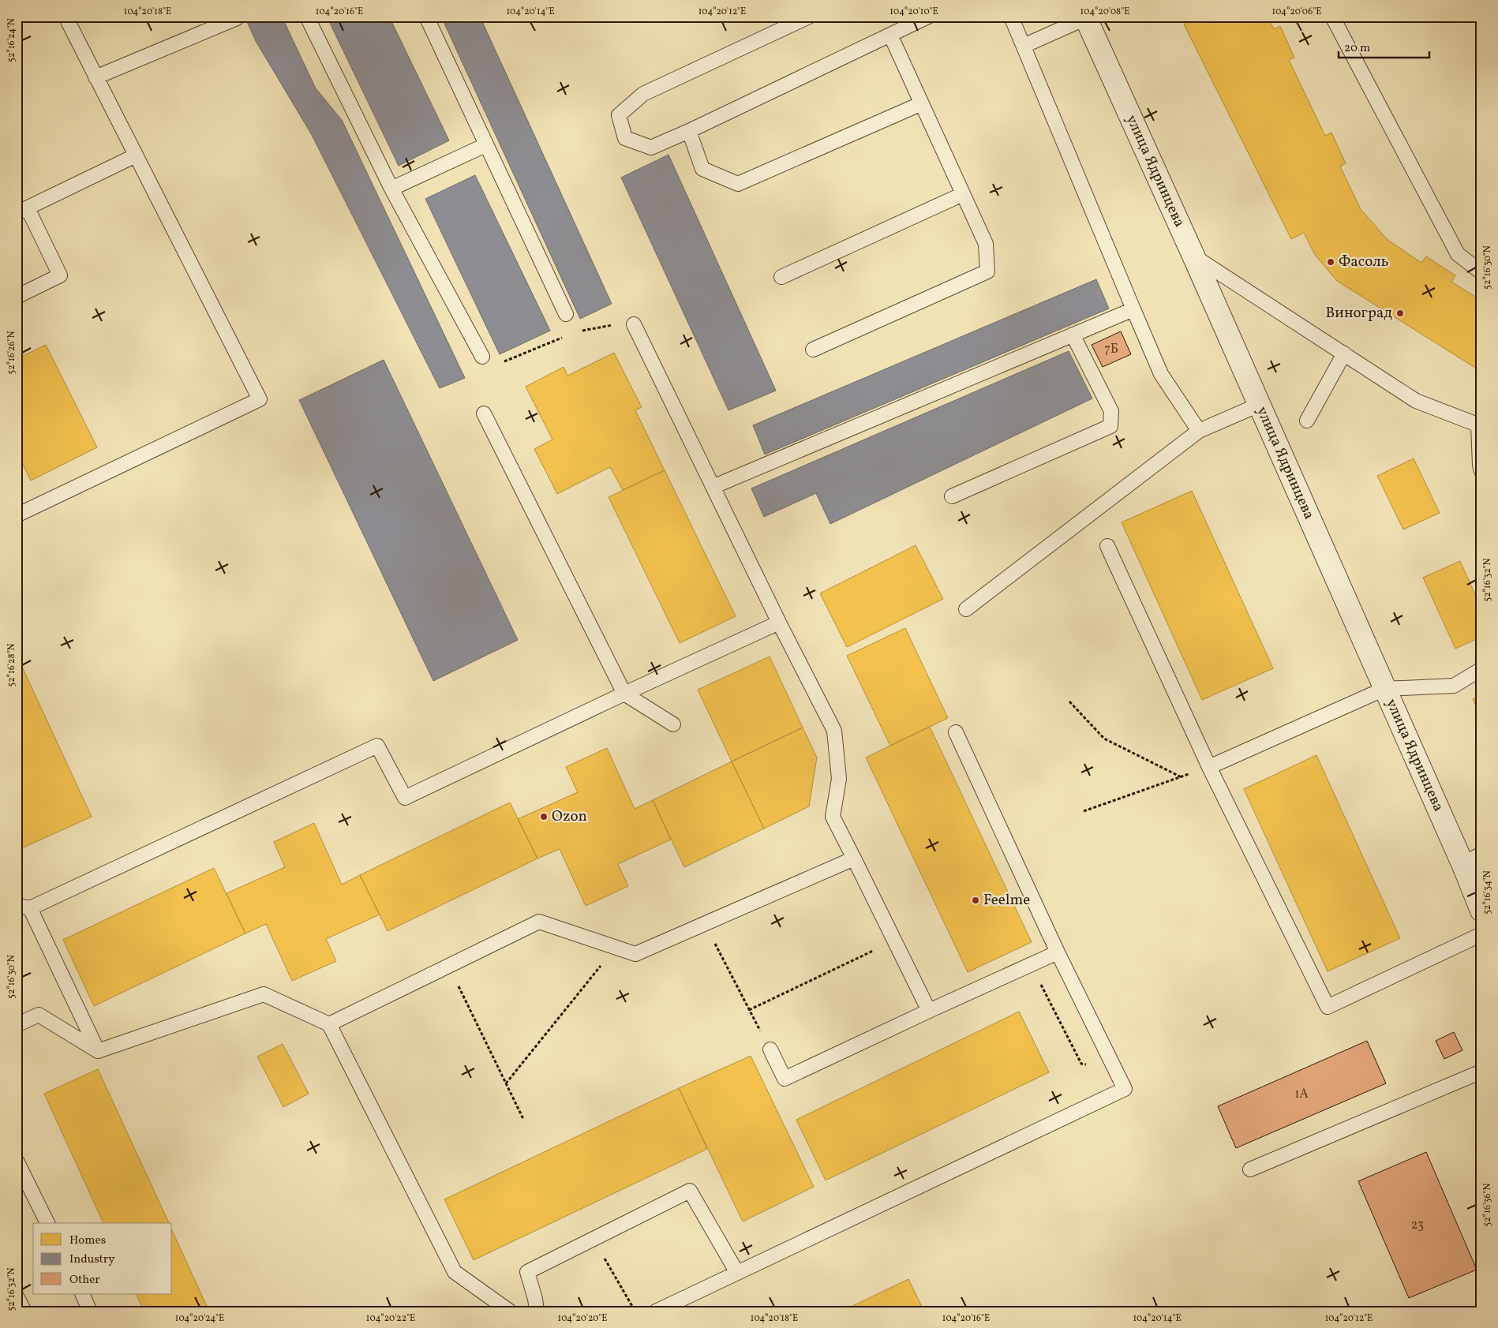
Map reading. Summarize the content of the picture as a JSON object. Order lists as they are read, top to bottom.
{
  "streets": {
    "street": ["улица Ядринцева"]
  },
  "places": [
    "Фасоль",
    "Виноград",
    "Ozon",
    "Feelme"
  ],
  "house_numbers": ["7Б", "1А", "23"],
  "legend": ["Homes", "Industry", "Other"],
  "scale_bar": "20 m",
  "coordinates": [
    "104°20'18\"E",
    "104°20'16\"E",
    "104°20'14\"E",
    "104°20'12\"E",
    "104°20'10\"E",
    "104°20'08\"E",
    "104°20'06\"E",
    "52°16'24\"N",
    "52°16'30\"N",
    "52°16'26\"N",
    "52°16'32\"N",
    "52°16'28\"N",
    "52°16'34\"N",
    "52°16'36\"N",
    "104°20'24\"E",
    "104°20'22\"E",
    "104°20'20\"E"
  ]
}
